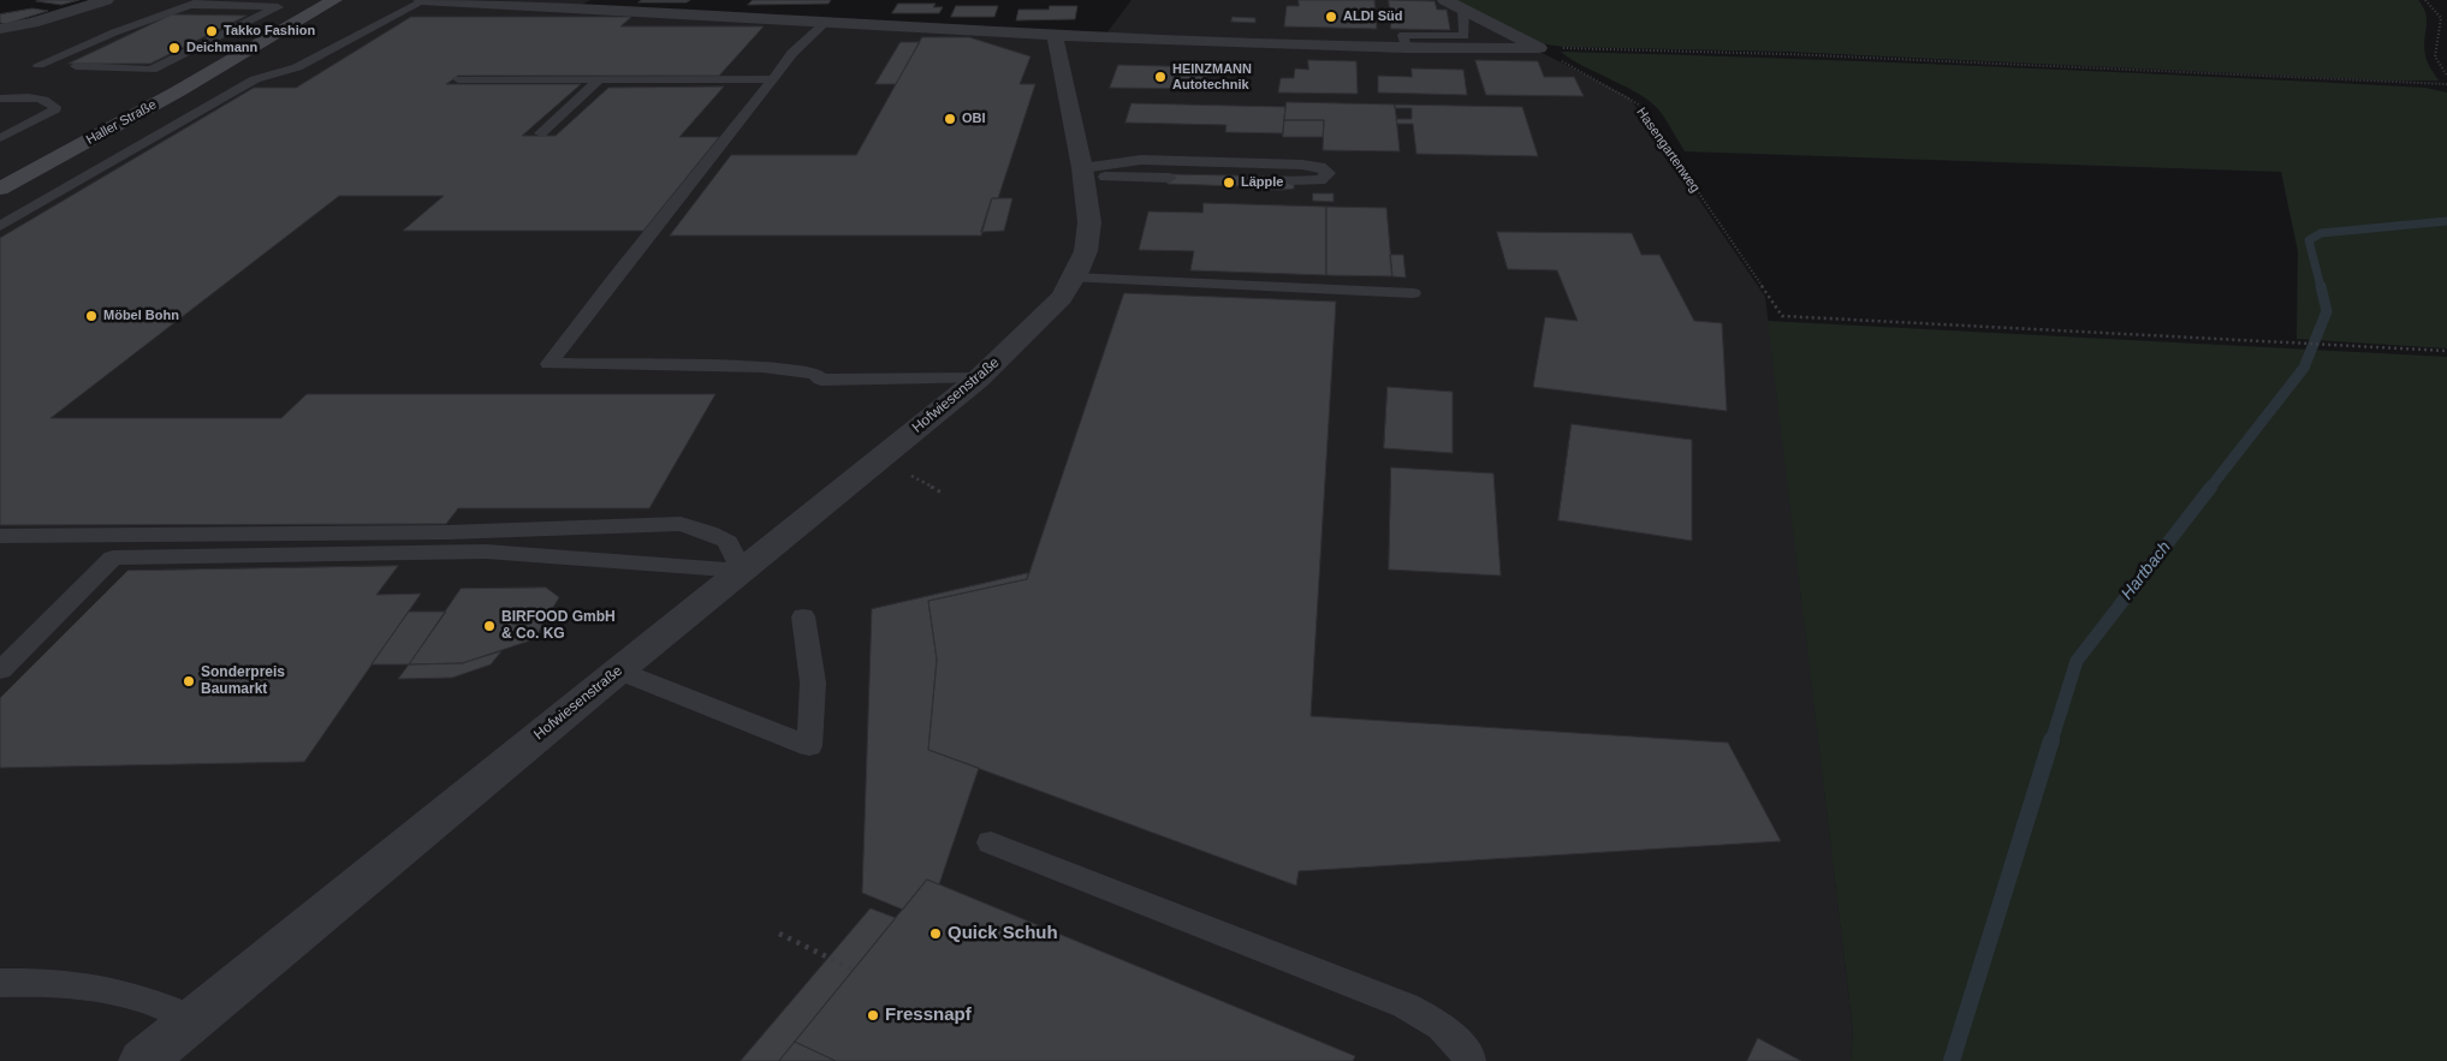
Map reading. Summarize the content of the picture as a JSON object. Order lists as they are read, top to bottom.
{
  "streets": {
    "main road": ["Haller Straße"],
    "street": ["Hofwiesenstraße"],
    "path": ["Hasengartenweg"]
  },
  "water": ["Hartbach"],
  "places": [
    "ALDI Süd",
    "Takko Fashion",
    "Deichmann",
    "HEINZMANN Autotechnik",
    "OBI",
    "Läpple",
    "Möbel Bohn",
    "BIRFOOD GmbH & Co. KG",
    "Sonderpreis Baumarkt",
    "Quick Schuh",
    "Fressnapf"
  ]
}
